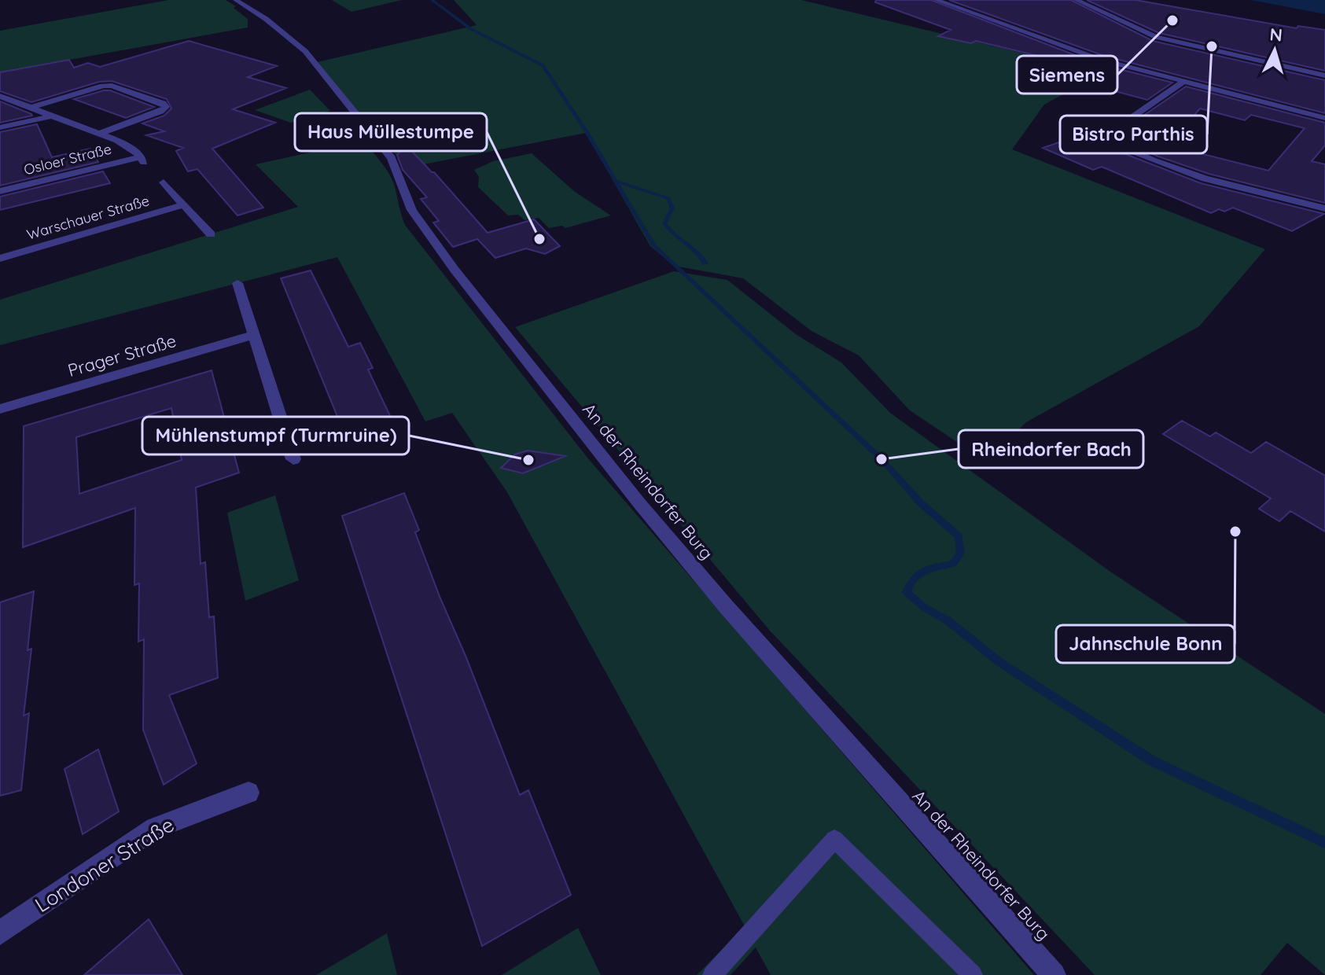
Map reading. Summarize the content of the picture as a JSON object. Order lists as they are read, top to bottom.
{
  "streets": {
    "street": [
      "Osloer Straße",
      "Warschauer Straße",
      "Prager Straße",
      "An der Rheindorfer Burg",
      "Londoner Straße"
    ]
  },
  "places": [
    "Siemens",
    "Bistro Parthis",
    "Haus Müllestumpe",
    "Rheindorfer Bach",
    "Mühlenstumpf (Turmruine)",
    "Jahnschule Bonn"
  ],
  "north": "top"
}
